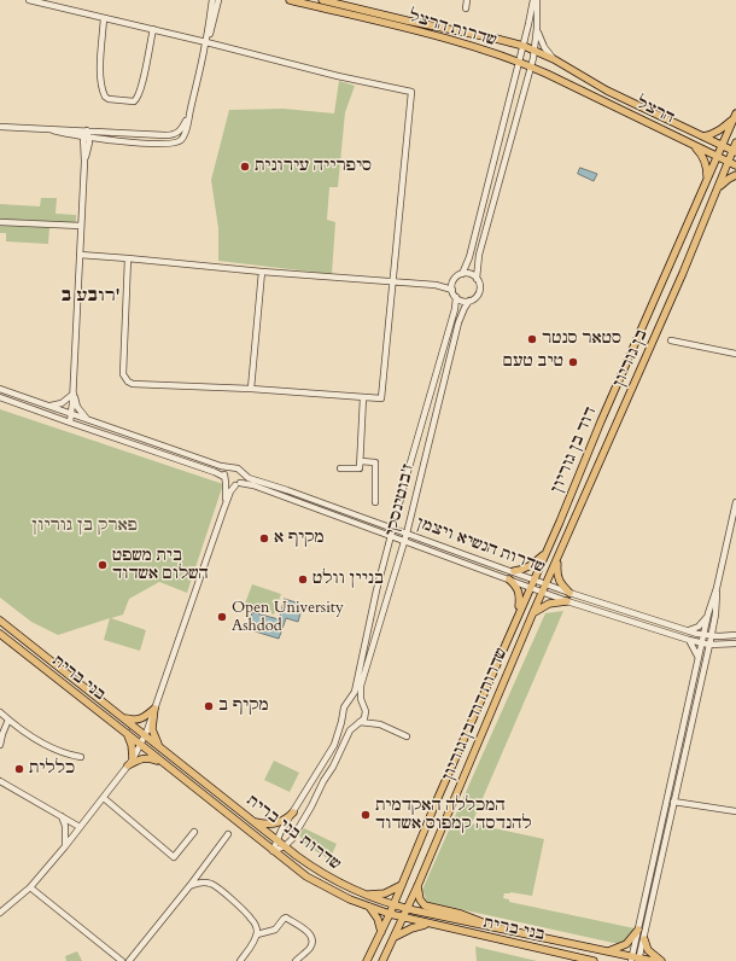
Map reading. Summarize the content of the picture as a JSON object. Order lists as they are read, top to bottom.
{
  "streets": {
    "main road": [
      "שדרות הרצל",
      "הרצל",
      "בן גוריון",
      "דוד בן גוריון",
      "בני ברית",
      "שדרות דוד בן גוריון",
      "שדרות בני ברית"
    ],
    "street": ["ז'בוטינסקי", "שדרות הנשיא ויצמן"]
  },
  "crossings": [
    ["שדרות הרצל", "הרצל"],
    ["בן גוריון", "שדרות הנשיא ויצמן"],
    ["בן גוריון", "שדרות דוד בן גוריון"],
    ["דוד בן גוריון", "שדרות הנשיא ויצמן"],
    ["ז'בוטינסקי", "שדרות הנשיא ויצמן"],
    ["שדרות הנשיא ויצמן", "שדרות דוד בן גוריון"],
    ["בני ברית", "שדרות בני ברית"],
    ["שדרות דוד בן גוריון", "שדרות בני ברית"]
  ],
  "districts": ["רובע ב'"],
  "parks": ["פארק בן גוריון"],
  "places": [
    "סיפרייה עירונית",
    "סטאר סנטר",
    "טיב טעם",
    "מקיף א",
    "בית משפט השלום אשדוד",
    "בניין וולט",
    "Open University Ashdod",
    "מקיף ב",
    "כללית",
    "המכללה האקדמית להנדסה קמפוס אשדוד"
  ]
}
